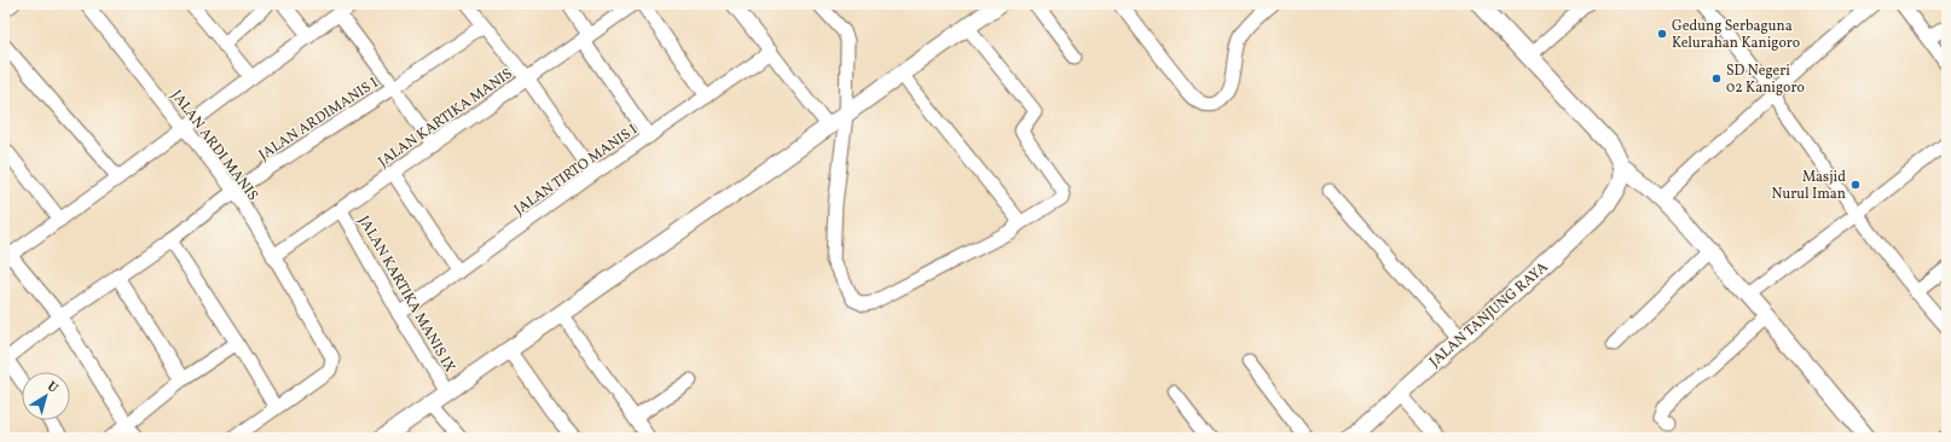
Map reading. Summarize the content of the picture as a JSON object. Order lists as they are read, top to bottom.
{
  "streets": {
    "main road": ["JALAN TANJUNG RAYA"],
    "street": [
      "JALAN KARTIKA MANIS",
      "JALAN ARDIMANIS I",
      "JALAN ARDI MANIS",
      "JALAN TIRTO MANIS I",
      "JALAN KARTIKA MANIS IX"
    ]
  },
  "crossings": [
    ["JALAN KARTIKA MANIS", "JALAN ARDI MANIS"],
    ["JALAN KARTIKA MANIS", "JALAN KARTIKA MANIS IX"],
    ["JALAN ARDIMANIS I", "JALAN ARDI MANIS"],
    ["JALAN TIRTO MANIS I", "JALAN KARTIKA MANIS IX"]
  ],
  "places": ["Gedung Serbaguna Kelurahan Kanigoro", "SD Negeri 02 Kanigoro", "Masjid Nurul Iman"],
  "north": "top right"
}
